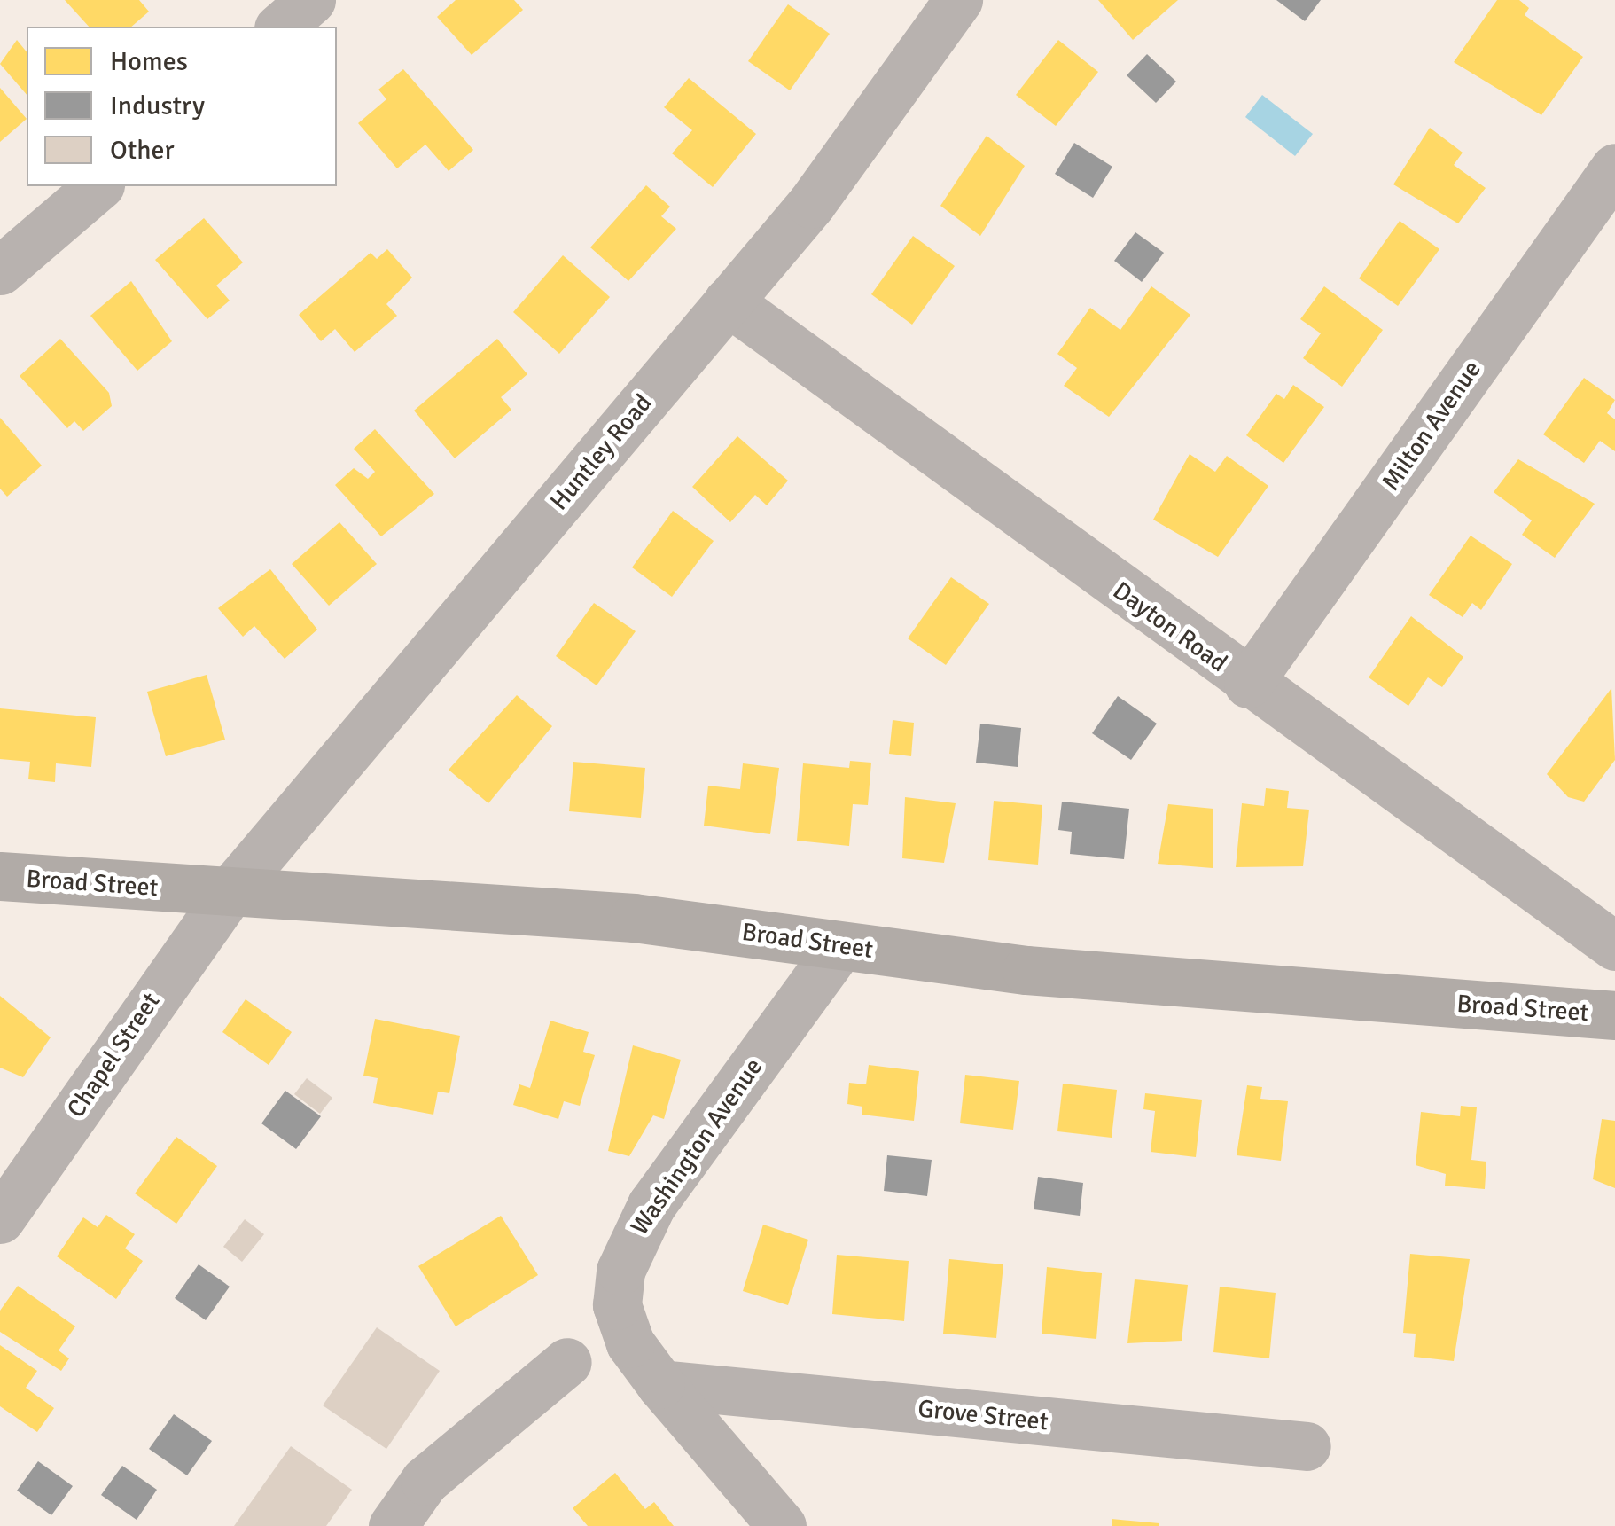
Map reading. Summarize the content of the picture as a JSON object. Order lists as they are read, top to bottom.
{
  "streets": {
    "main road": ["Broad Street"],
    "street": [
      "Milton Avenue",
      "Huntley Road",
      "Dayton Road",
      "Chapel Street",
      "Washington Avenue",
      "Grove Street"
    ]
  },
  "crossings": [
    ["Milton Avenue", "Dayton Road"],
    ["Huntley Road", "Dayton Road"],
    ["Huntley Road", "Broad Street"],
    ["Huntley Road", "Chapel Street"],
    ["Broad Street", "Chapel Street"],
    ["Broad Street", "Washington Avenue"],
    ["Washington Avenue", "Grove Street"]
  ],
  "legend": ["Homes", "Industry", "Other"]
}
